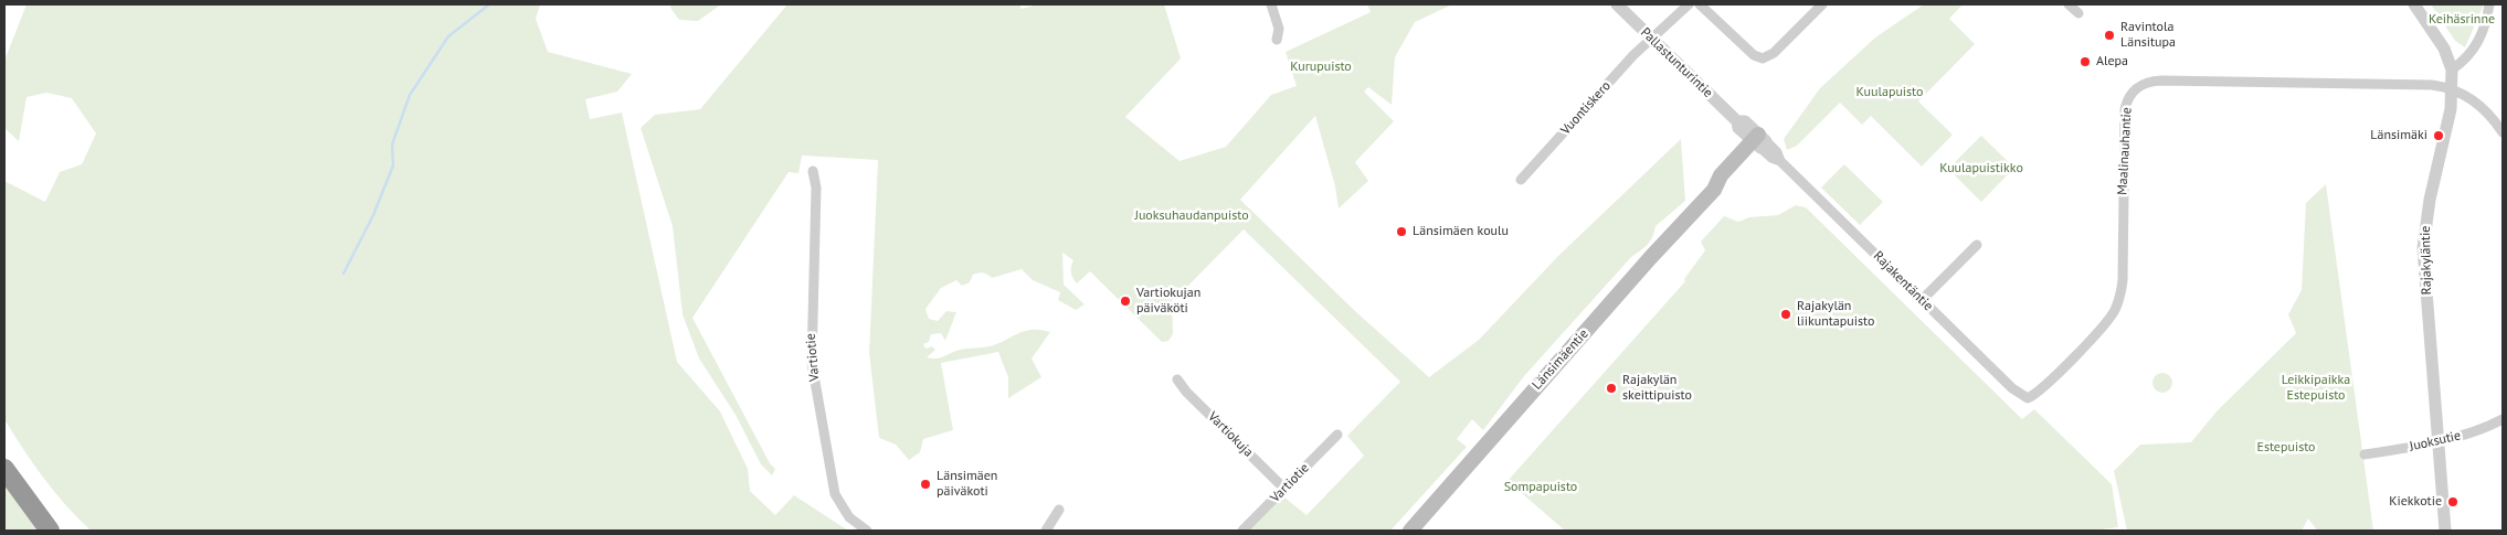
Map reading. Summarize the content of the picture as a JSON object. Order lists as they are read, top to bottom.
{
  "streets": {
    "main road": ["Länsimäentie"],
    "street": [
      "Pallastunturintie",
      "Vuontiskero",
      "Maalinauhantie",
      "Rajakyläntie",
      "Rajakentäntie",
      "Vartiotie",
      "Vartiokuja",
      "Juoksutie"
    ]
  },
  "crossings": [
    ["Pallastunturintie", "Vuontiskero"],
    ["Pallastunturintie", "Rajakentäntie"],
    ["Pallastunturintie", "Länsimäentie"],
    ["Maalinauhantie", "Rajakyläntie"],
    ["Maalinauhantie", "Rajakentäntie"],
    ["Rajakyläntie", "Juoksutie"],
    ["Rajakentäntie", "Länsimäentie"],
    ["Vartiotie", "Vartiokuja"]
  ],
  "parks": [
    "Keihäsrinne",
    "Kurupuisto",
    "Kuulapuisto",
    "Kuulapuistikko",
    "Juoksuhaudanpuisto",
    "Leikkipaikka Estepuisto",
    "Estepuisto",
    "Sompapuisto"
  ],
  "places": [
    "Ravintola Länsitupa",
    "Alepa",
    "Länsimäki",
    "Länsimäen koulu",
    "Vartiokujan päiväköti",
    "Rajakylän liikuntapuisto",
    "Rajakylän skeittipuisto",
    "Länsimäen päiväkoti",
    "Kiekkotie"
  ]
}
